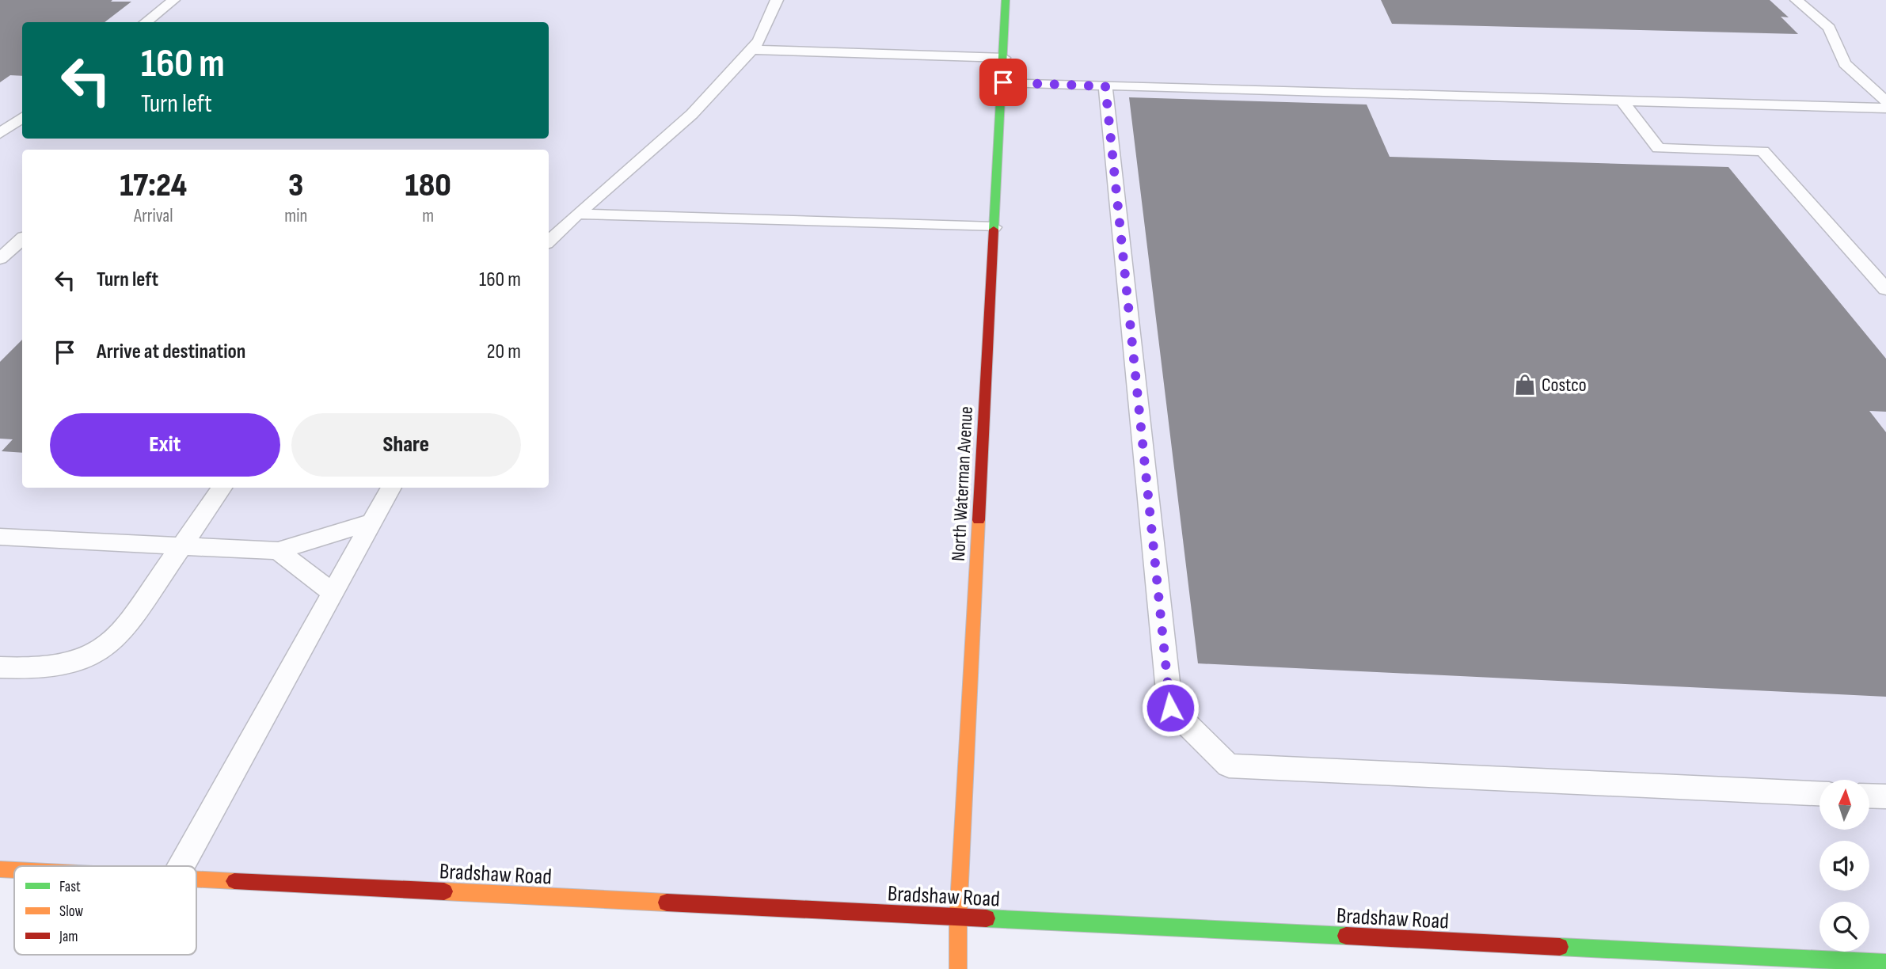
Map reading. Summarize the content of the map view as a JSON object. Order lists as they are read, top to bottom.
{
  "streets": {
    "street": ["North Waterman Avenue", "Bradshaw Road"]
  },
  "crossings": [
    ["North Waterman Avenue", "Bradshaw Road"]
  ],
  "places": {
    "shop": ["Costco"]
  },
  "legend": ["Fast", "Slow", "Jam"],
  "north": "top",
  "page": {
    "turn": ["160 m", "Turn left"],
    "eta": [
      "17:24",
      "Arrival",
      "3",
      "min",
      "180",
      "m"
    ],
    "list": [
      {
        "name": "Turn left",
        "value": "160 m"
      },
      {
        "name": "Arrive at destination",
        "value": "20 m"
      }
    ],
    "buttons": ["Exit", "Share"]
  }
}
